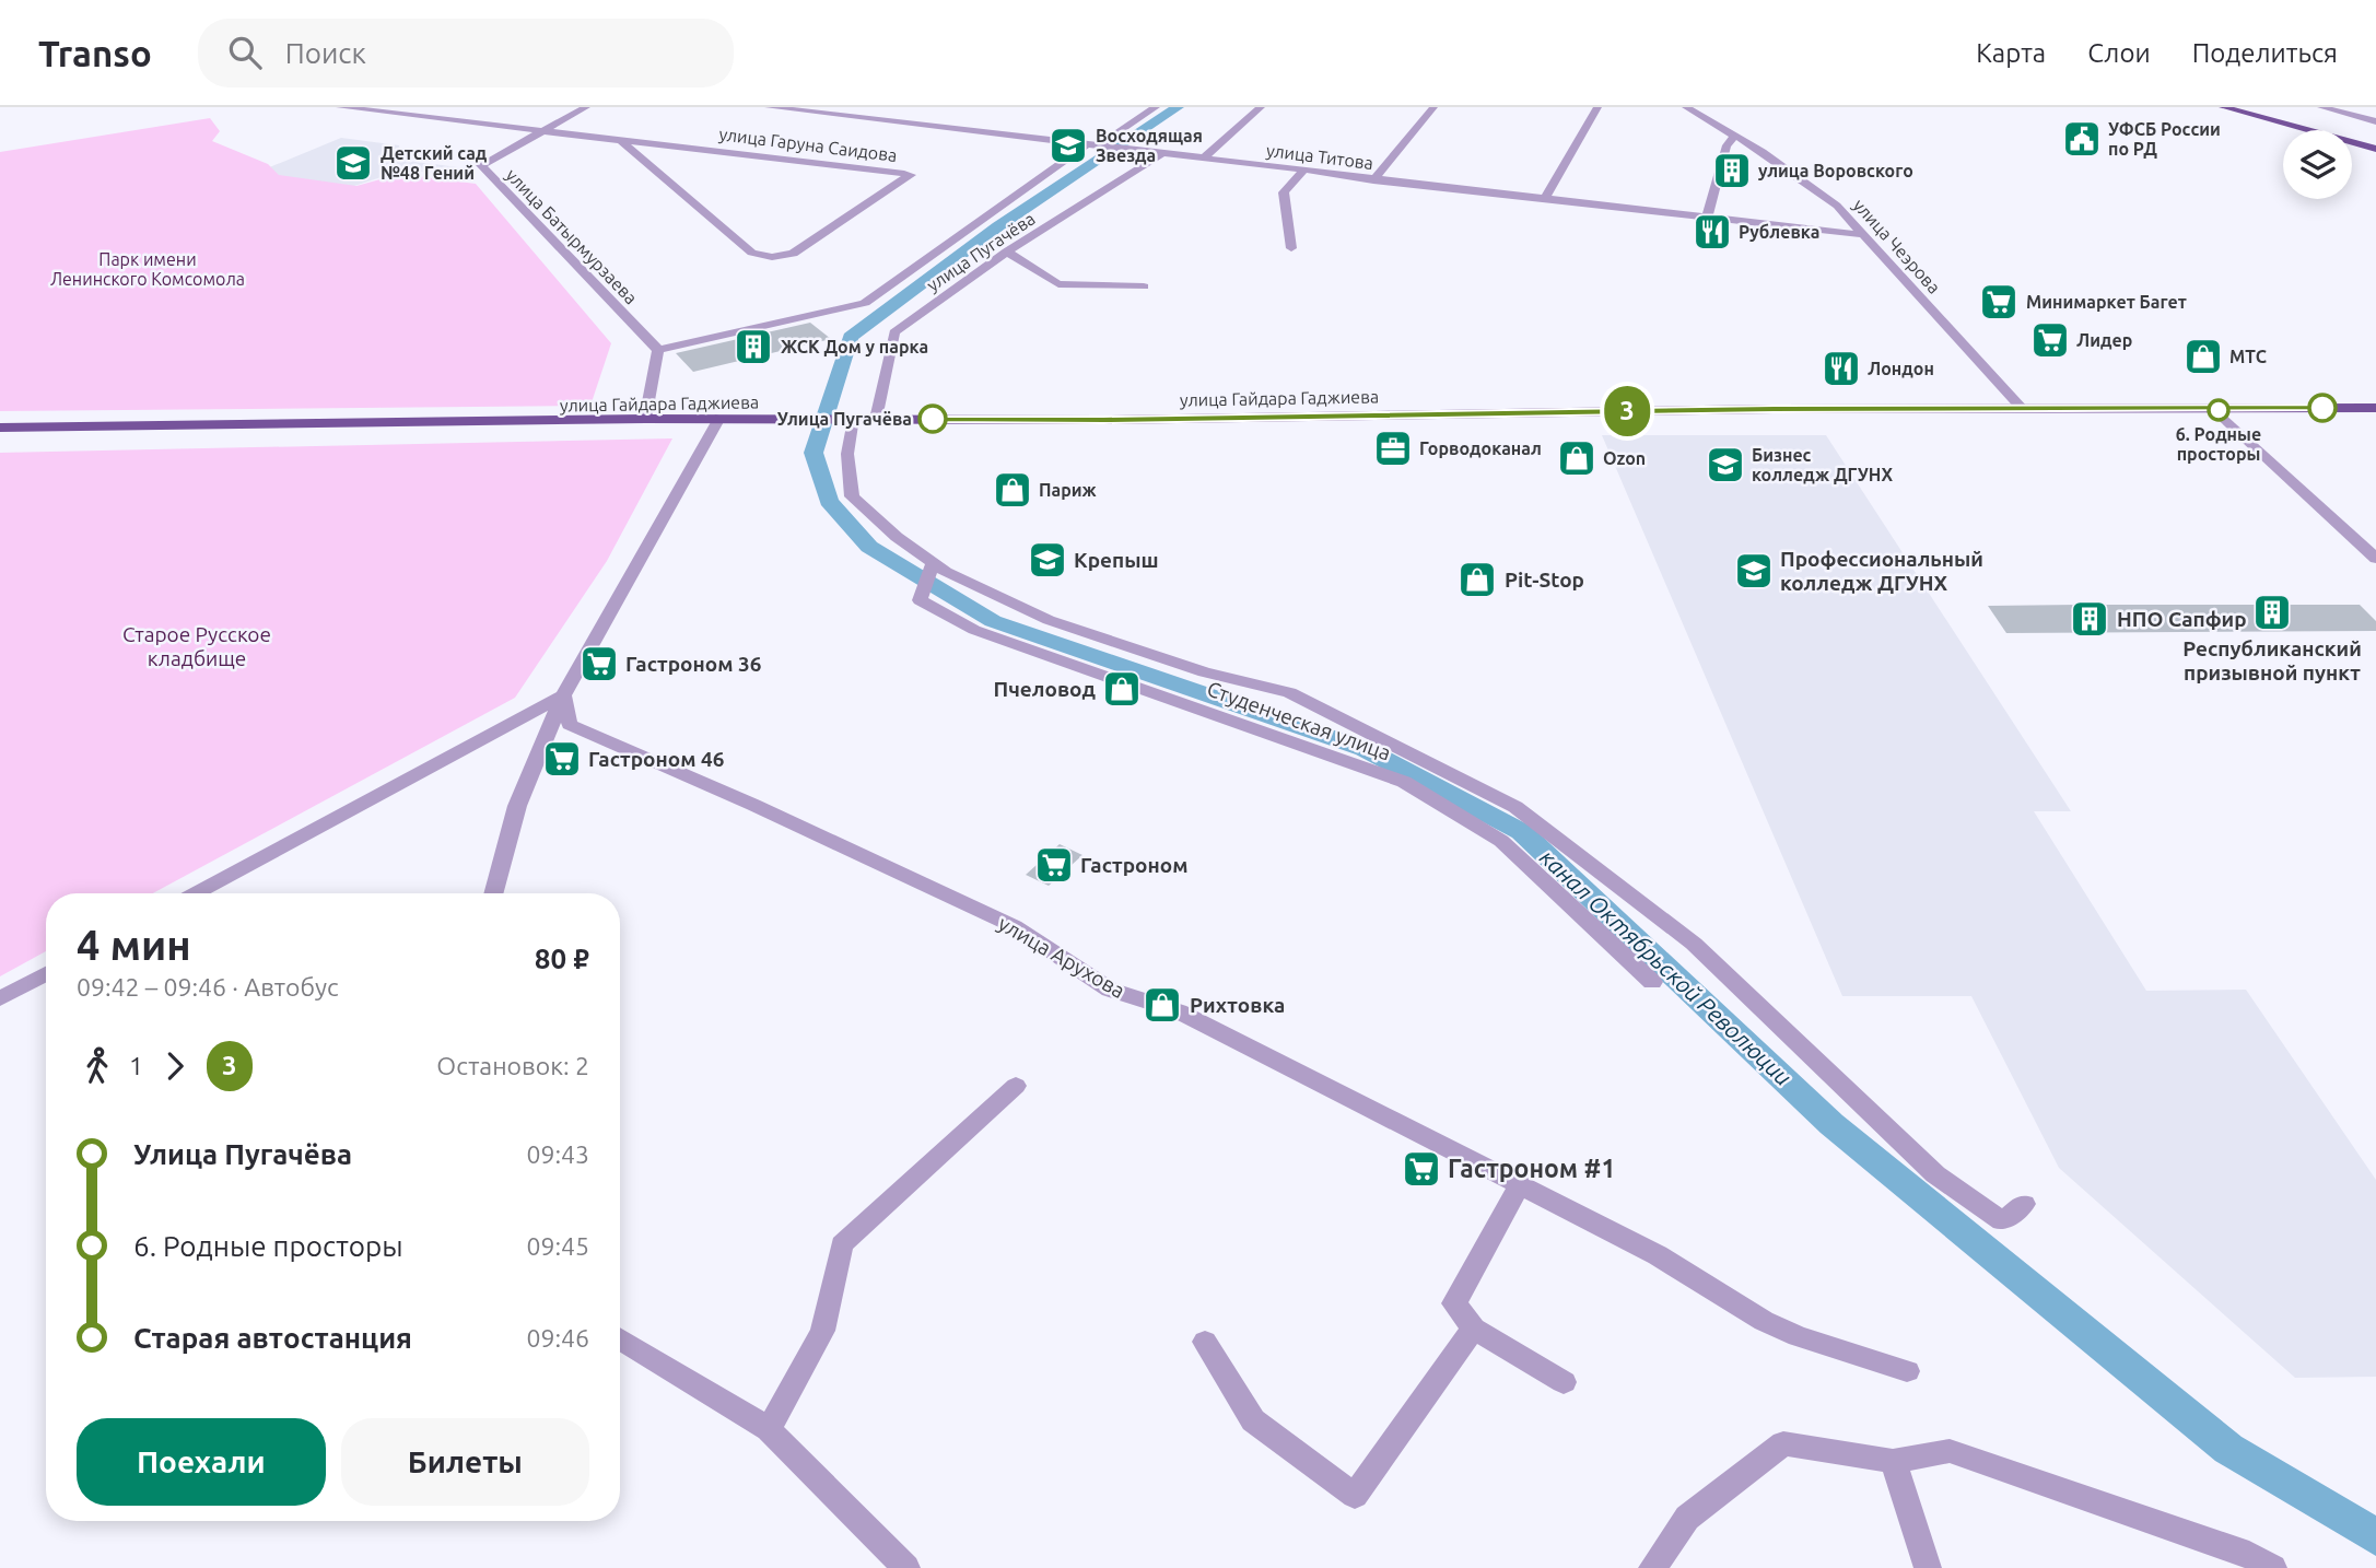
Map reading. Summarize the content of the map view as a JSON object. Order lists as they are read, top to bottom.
{
  "streets": {
    "main road": ["улица Гайдара Гаджиева"],
    "street": [
      "улица Гаруна Саидова",
      "улица Титова",
      "улица Батырмурзаева",
      "улица Чеэрова",
      "улица Пугачёва",
      "Студенческая улица",
      "улица Арухова"
    ]
  },
  "crossings": [
    ["улица Гаруна Саидова", "улица Батырмурзаева"],
    ["улица Титова", "улица Чеэрова"],
    ["улица Титова", "улица Пугачёва"],
    ["улица Чеэрова", "улица Гайдара Гаджиева"],
    ["улица Пугачёва", "улица Гайдара Гаджиева"]
  ],
  "water": ["канал Октябрьской Революции"],
  "parks": ["Парк имени Ленинского Комсомола", "Старое Русское кладбище"],
  "places": {
    "public building": ["УФСБ России по РД"],
    "school or university": [
      "Восходящая Звезда",
      "Детский сад №48 Гений",
      "Бизнес колледж ДГУНХ",
      "Крепыш",
      "Профессиональный колледж ДГУНХ"
    ],
    "building": [
      "улица Воровского",
      "ЖСК Дом у парка",
      "Республиканский призывной пункт",
      "НПО Сапфир"
    ],
    "restaurant": ["Рублевка", "Лондон"],
    "supermarket": [
      "Минимаркет Багет",
      "Лидер",
      "Гастроном 36",
      "Гастроном 46",
      "Гастроном",
      "Гастроном #1"
    ],
    "shop": [
      "МТС",
      "Ozon",
      "Париж",
      "Pit-Stop",
      "Пчеловод",
      "Рихтовка"
    ],
    "other": ["6. Родные просторы", "Улица Пугачёва"],
    "office": ["Горводоканал"]
  },
  "lines": ["bus line 3"],
  "page": {
    "header": "Transo",
    "search": "Поиск",
    "nav": ["Карта", "Слои", "Поделиться"],
    "on_map": "3",
    "heading": ["4 мин", "09:42 – 09:46 · Автобус", "80 ₽"],
    "legs": ["1", "3", "Остановок: 2"],
    "list": [
      {
        "name": "Улица Пугачёва",
        "value": "09:43"
      },
      {
        "name": "6. Родные просторы",
        "value": "09:45"
      },
      {
        "name": "Старая автостанция",
        "value": "09:46"
      }
    ],
    "buttons": ["Поехали", "Билеты"]
  }
}
